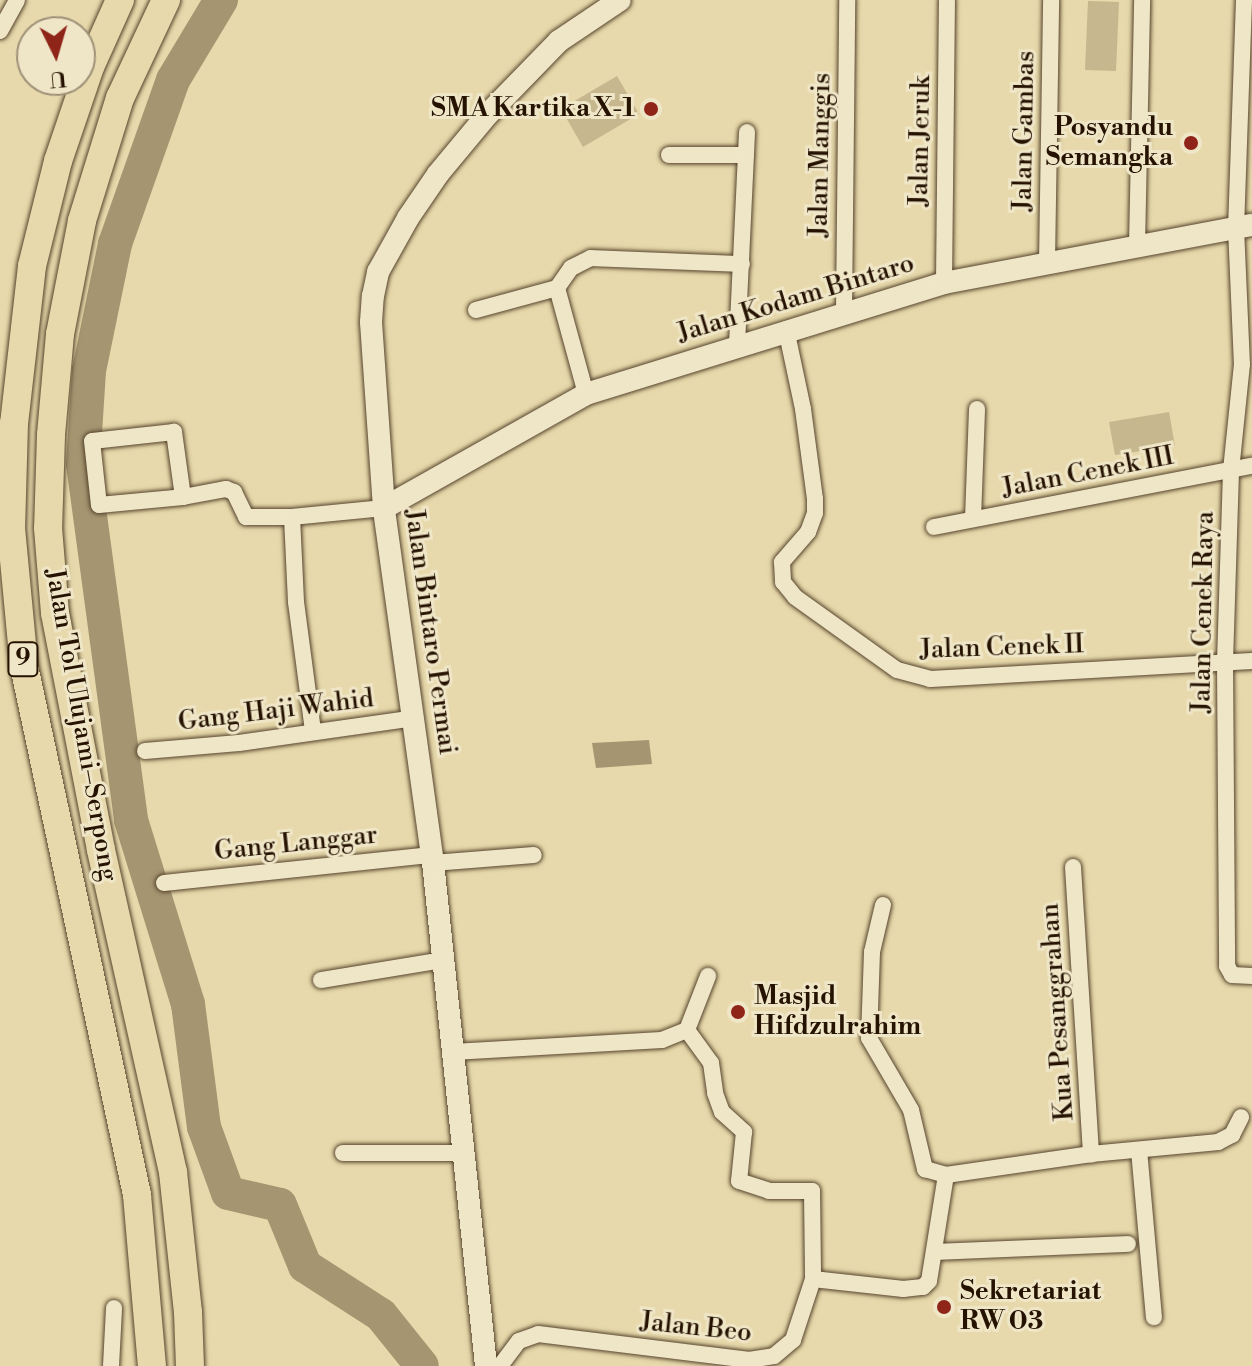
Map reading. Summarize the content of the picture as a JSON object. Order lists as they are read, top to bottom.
{
  "streets": {
    "highway": ["9", "Jalan Tol Ulujami–Serpong"],
    "main road": ["Jalan Kodam Bintaro", "Jalan Bintaro Permai"],
    "street": [
      "Jalan Gambas",
      "Jalan Jeruk",
      "Jalan Manggis",
      "Jalan Cenek III",
      "Jalan Cenek Raya",
      "Jalan Cenek II",
      "Gang Haji Wahid",
      "Gang Langgar",
      "Kua Pesanggrahan",
      "Jalan Beo"
    ]
  },
  "crossings": [
    ["Jalan Gambas", "Jalan Kodam Bintaro"],
    ["Jalan Jeruk", "Jalan Kodam Bintaro"],
    ["Jalan Manggis", "Jalan Kodam Bintaro"],
    ["Jalan Kodam Bintaro", "Jalan Cenek Raya"],
    ["Jalan Kodam Bintaro", "Jalan Bintaro Permai"],
    ["Jalan Kodam Bintaro", "Jalan Cenek II"],
    ["Jalan Cenek III", "Jalan Cenek Raya"],
    ["Jalan Cenek Raya", "Jalan Cenek II"],
    ["Jalan Bintaro Permai", "Gang Haji Wahid"],
    ["Jalan Bintaro Permai", "Gang Langgar"]
  ],
  "places": [
    "SMA Kartika X-1",
    "Posyandu Semangka",
    "Masjid Hifdzulrahim",
    "Sekretariat RW 03"
  ],
  "north": "bottom"
}
